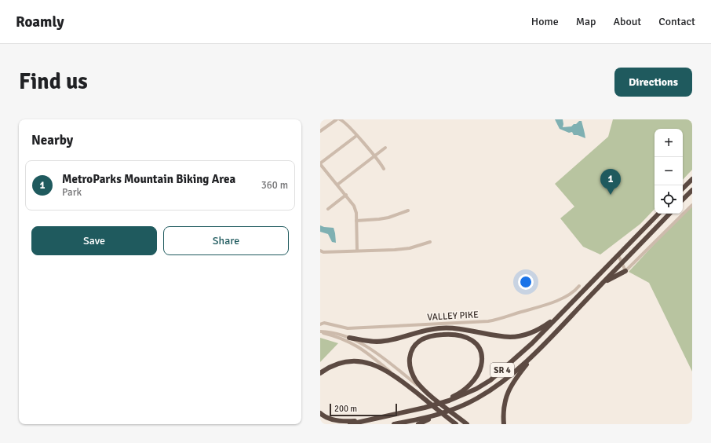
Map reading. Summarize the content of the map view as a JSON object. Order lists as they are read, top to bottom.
{
  "streets": {
    "highway": ["SR 4"],
    "street": ["VALLEY PIKE"]
  },
  "scale_bar": "200 m",
  "page": {
    "header": "Roamly",
    "nav": [
      "Home",
      "Map",
      "About",
      "Contact"
    ],
    "buttons": [
      "Directions",
      ["Save", "Share"]
    ],
    "title": "Find us",
    "heading": "Nearby",
    "map_buttons": ["+", "−"],
    "list": [
      {
        "mark": "1",
        "name": "MetroParks Mountain Biking Area",
        "note": "Park",
        "value": "360 m"
      }
    ],
    "pins": "1",
    "scale": "200 m"
  }
}
